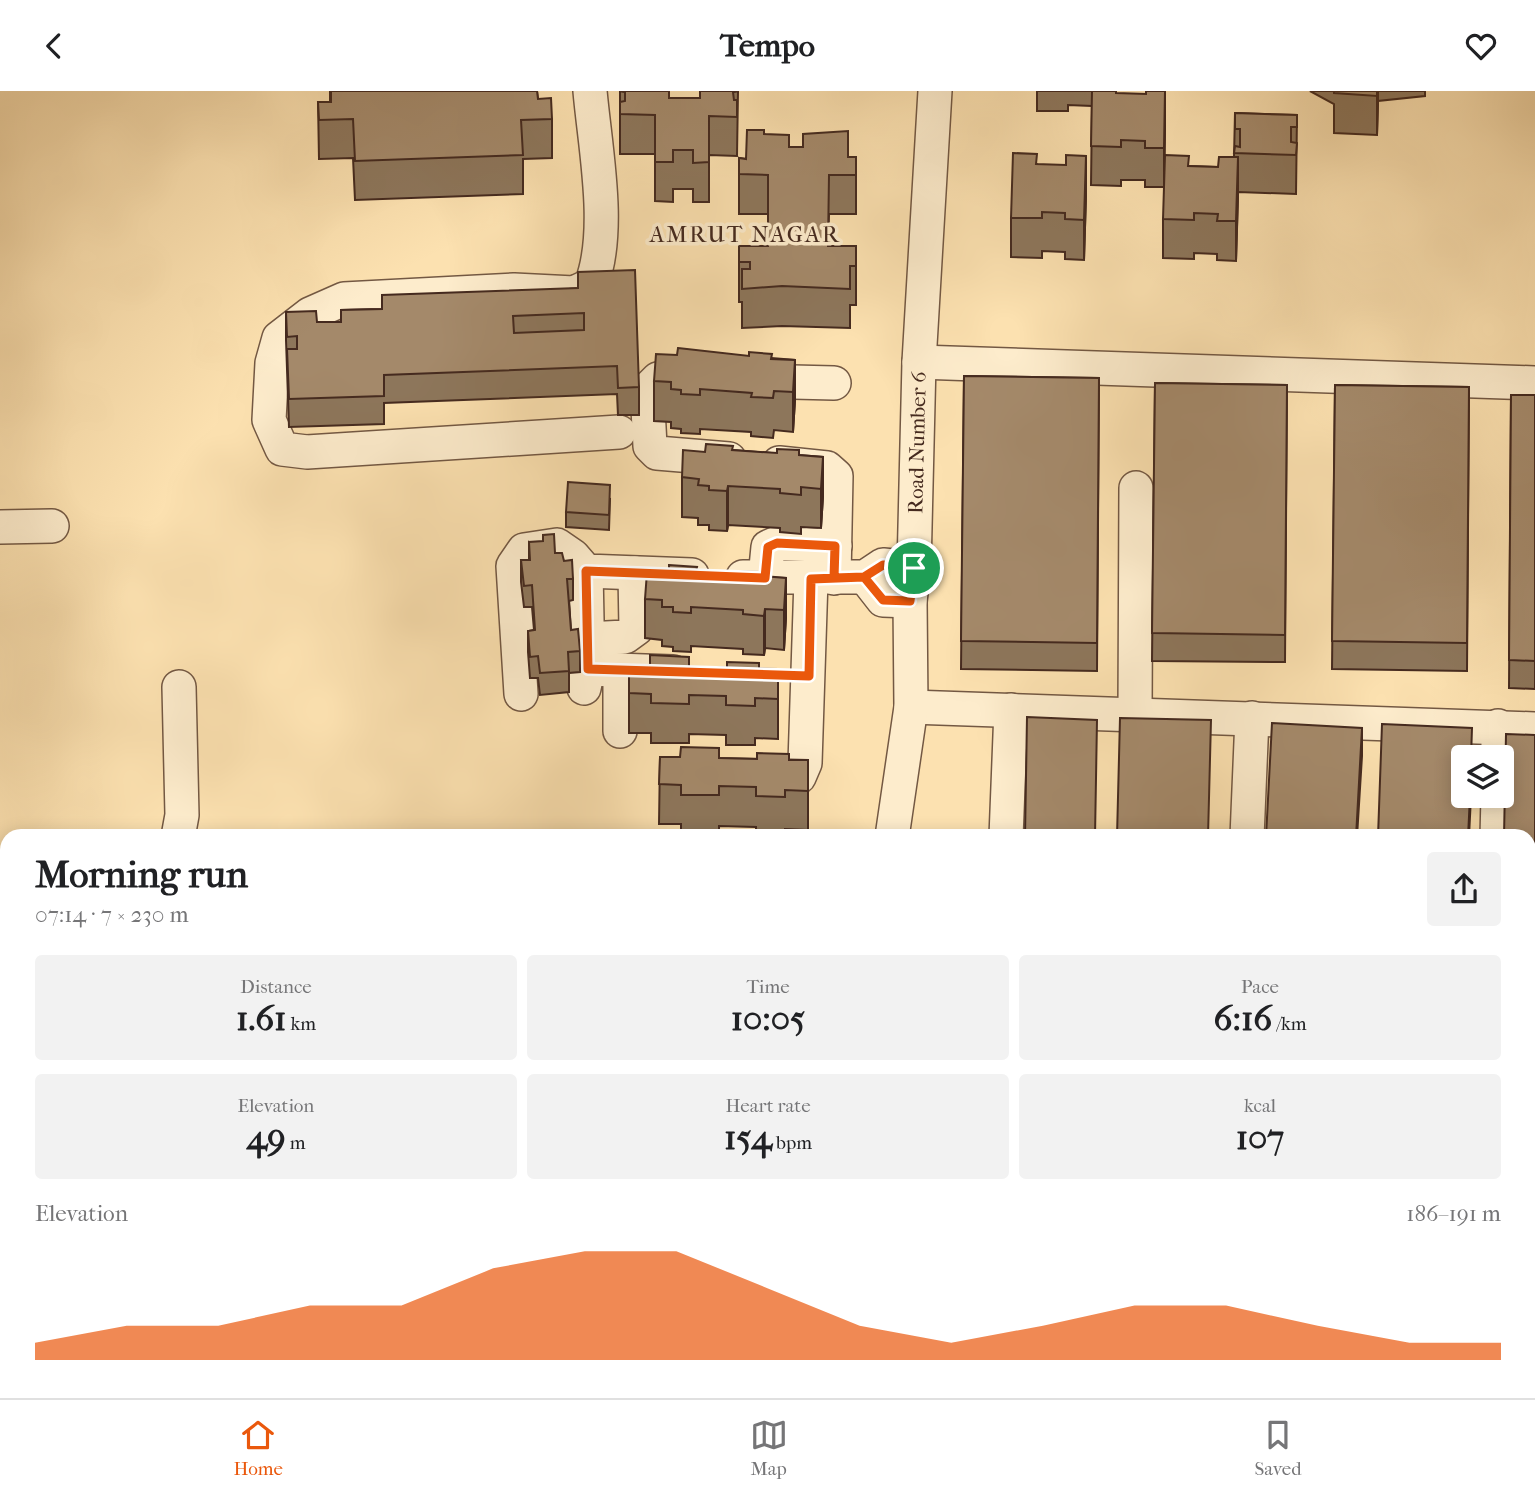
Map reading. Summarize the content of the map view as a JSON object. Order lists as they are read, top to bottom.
{
  "streets": {
    "street": ["Road Number 6"]
  },
  "districts": ["AMRUT NAGAR"],
  "page": {
    "header": "Tempo",
    "heading": ["Morning run", "07:14 · 7 × 230 m"],
    "stats": [
      ["Distance", "1.61 km"],
      ["Time", "10:05"],
      ["Pace", "6:16 /km"],
      ["Elevation", "49 m"],
      ["Heart rate", "154 bpm"],
      ["kcal", "107"]
    ],
    "chart": ["Elevation", "186–191 m"],
    "tabs": ["Home", "Map", "Saved"]
  }
}
